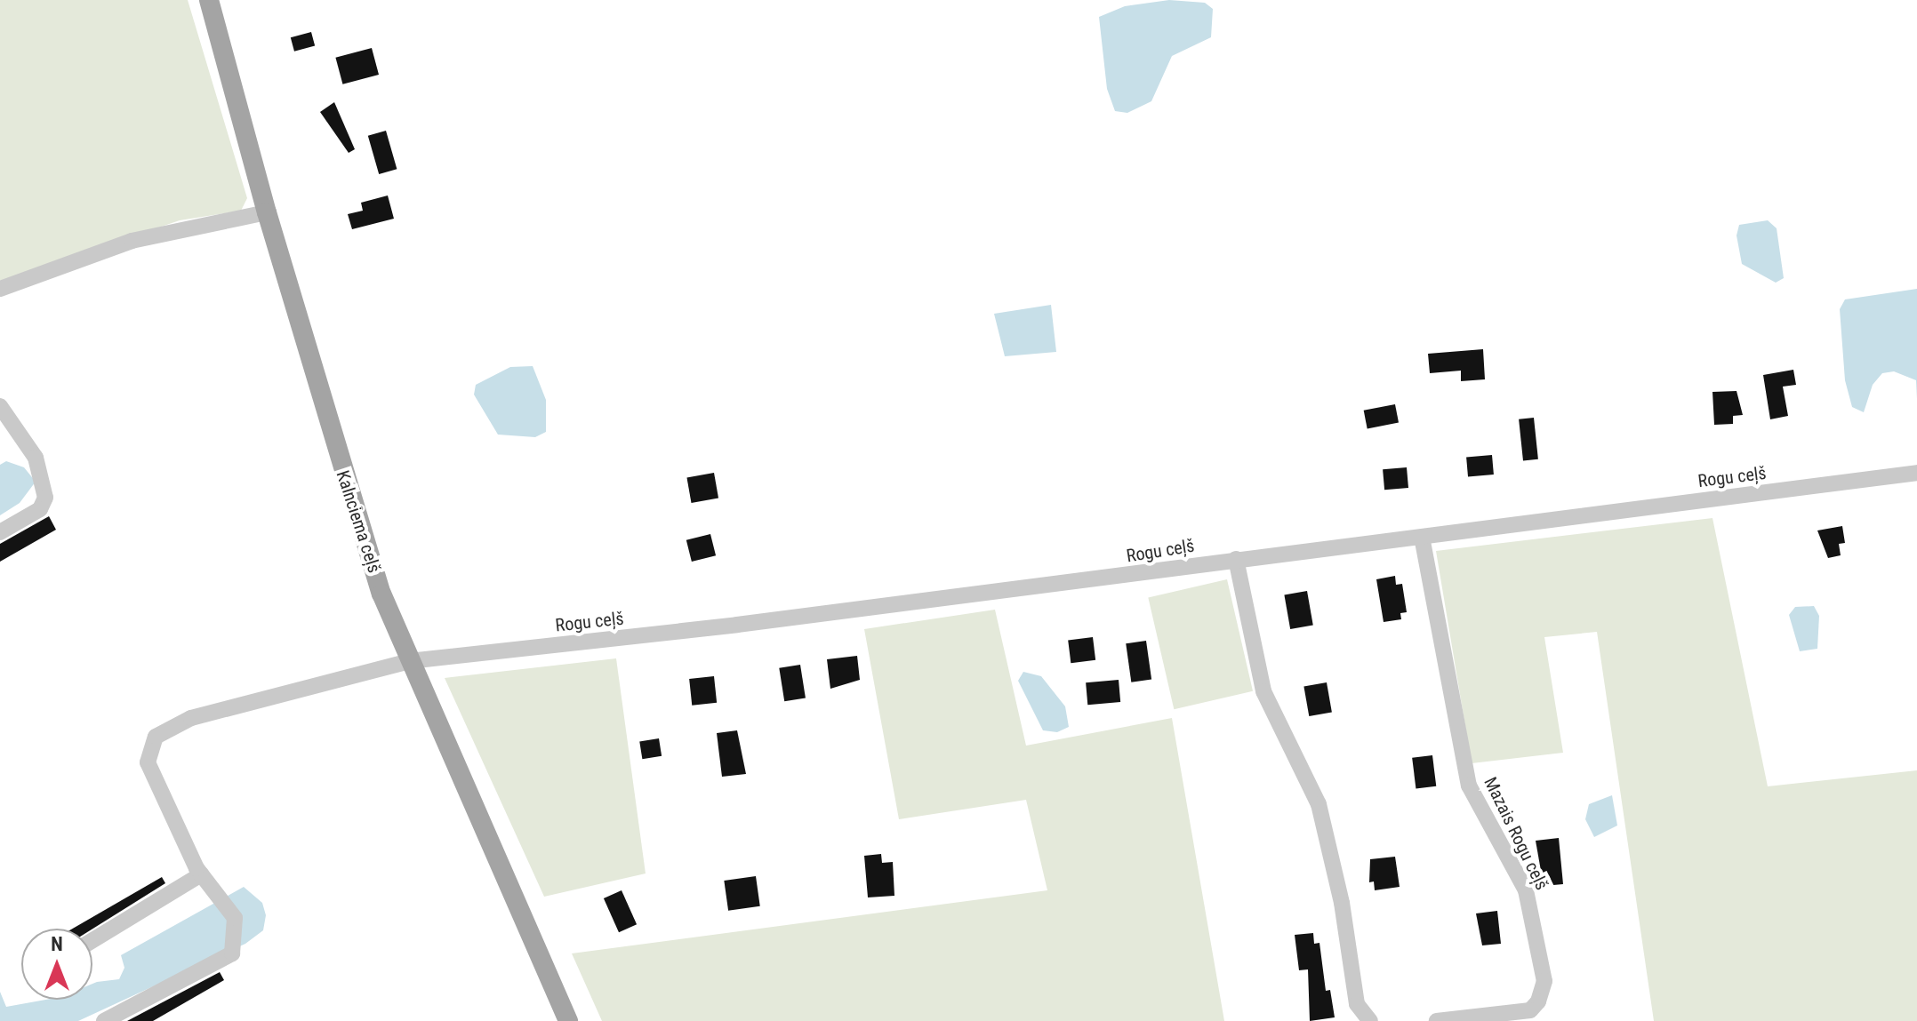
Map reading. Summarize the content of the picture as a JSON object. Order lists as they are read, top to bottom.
{
  "streets": {
    "main road": ["Kalnciema ceļš"],
    "street": ["Rogu ceļš", "Mazais Rogu ceļš"]
  },
  "crossings": [
    ["Rogu ceļš", "Kalnciema ceļš"],
    ["Rogu ceļš", "Mazais Rogu ceļš"]
  ],
  "north": "top"
}
